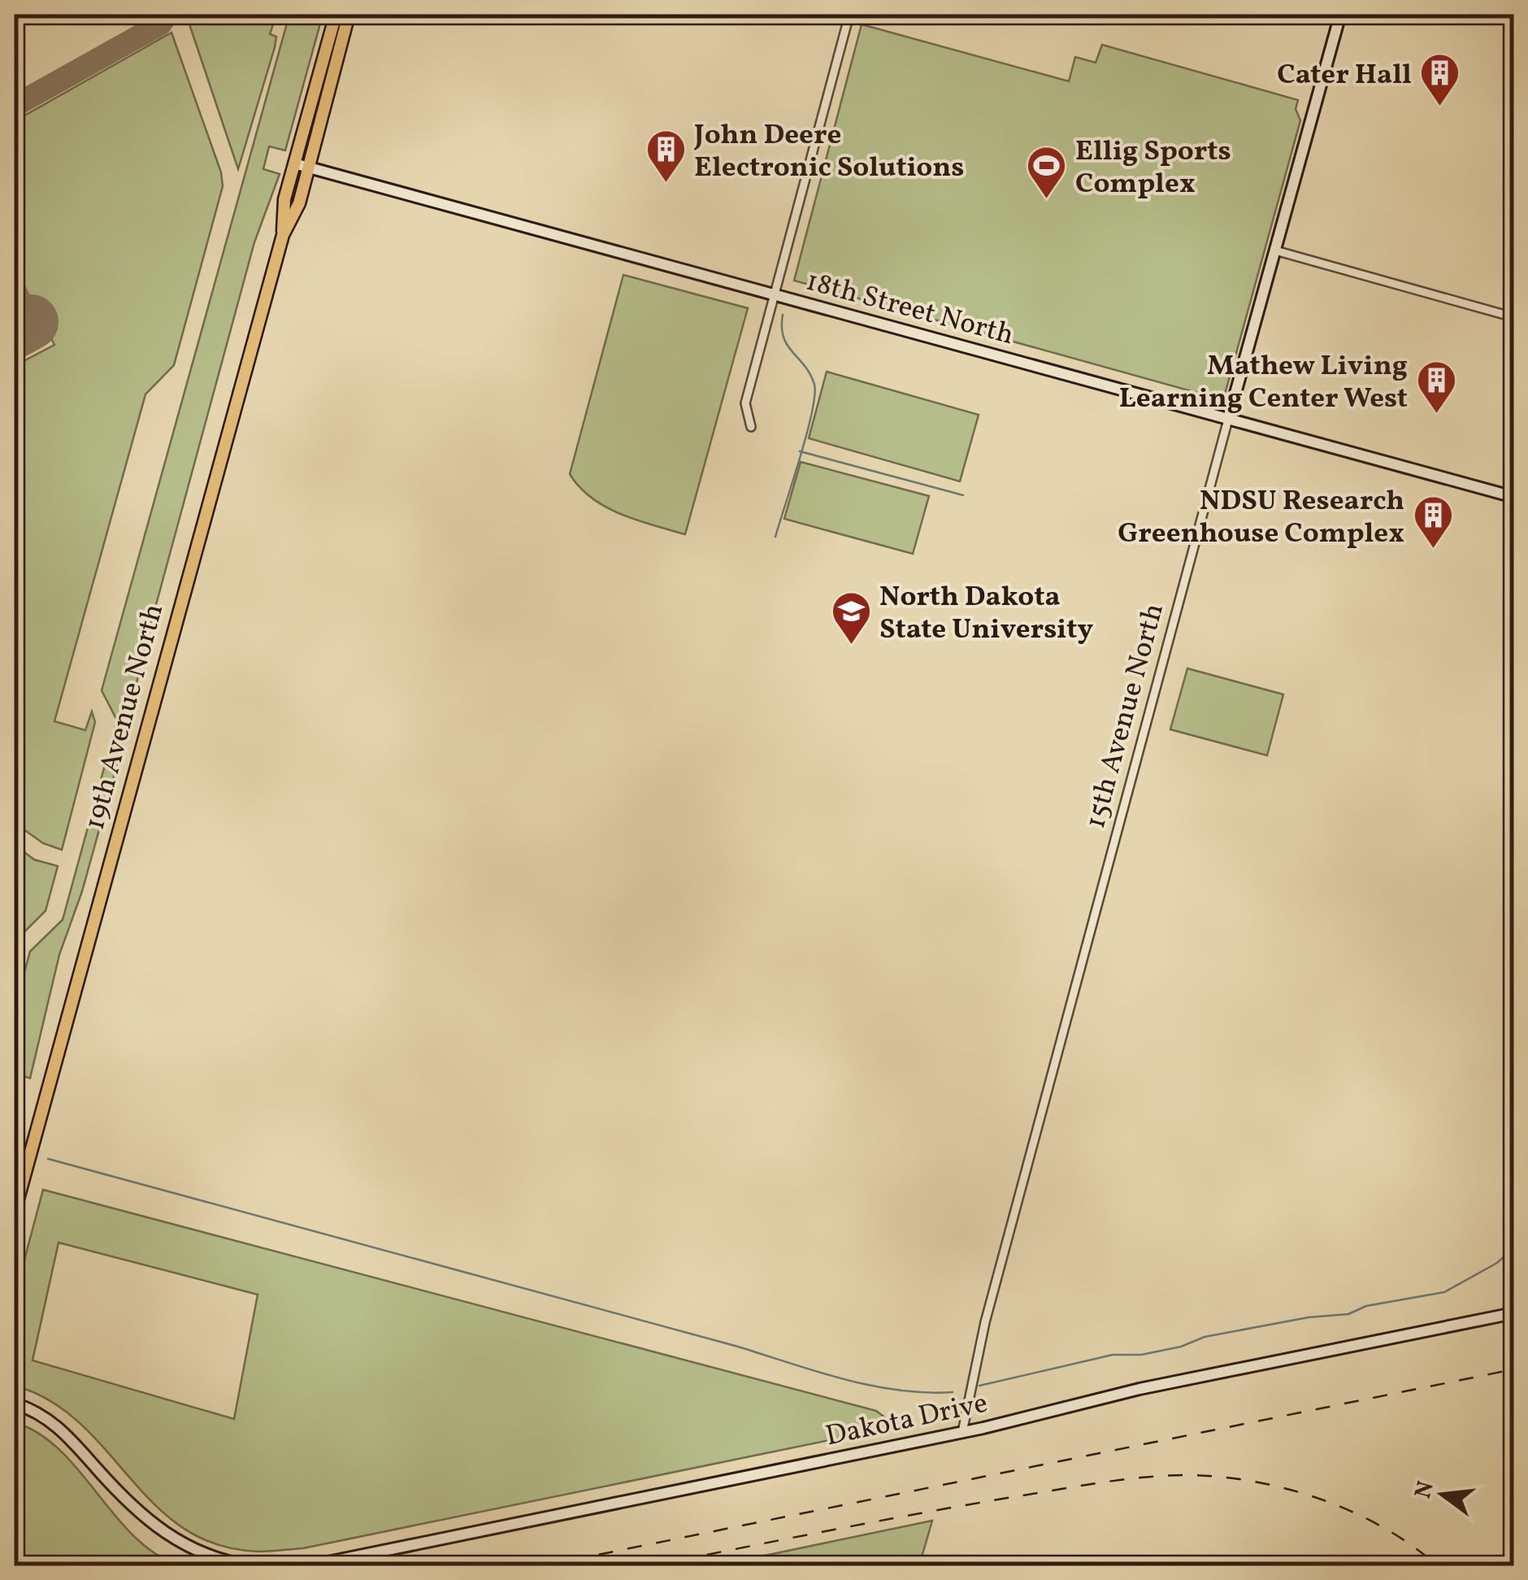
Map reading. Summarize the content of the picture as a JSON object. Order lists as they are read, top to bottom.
{
  "streets": {
    "main road": ["19th Avenue North"],
    "street": ["18th Street North", "15th Avenue North", "Dakota Drive"]
  },
  "crossings": [
    ["18th Street North", "15th Avenue North"],
    ["18th Street North", "19th Avenue North"],
    ["15th Avenue North", "Dakota Drive"]
  ],
  "places": {
    "building": [
      "Cater Hall",
      "John Deere Electronic Solutions",
      "Mathew Living Learning Center West",
      "NDSU Research Greenhouse Complex"
    ],
    "sports": ["Ellig Sports Complex"],
    "school or university": ["North Dakota State University"]
  },
  "north": "left"
}
